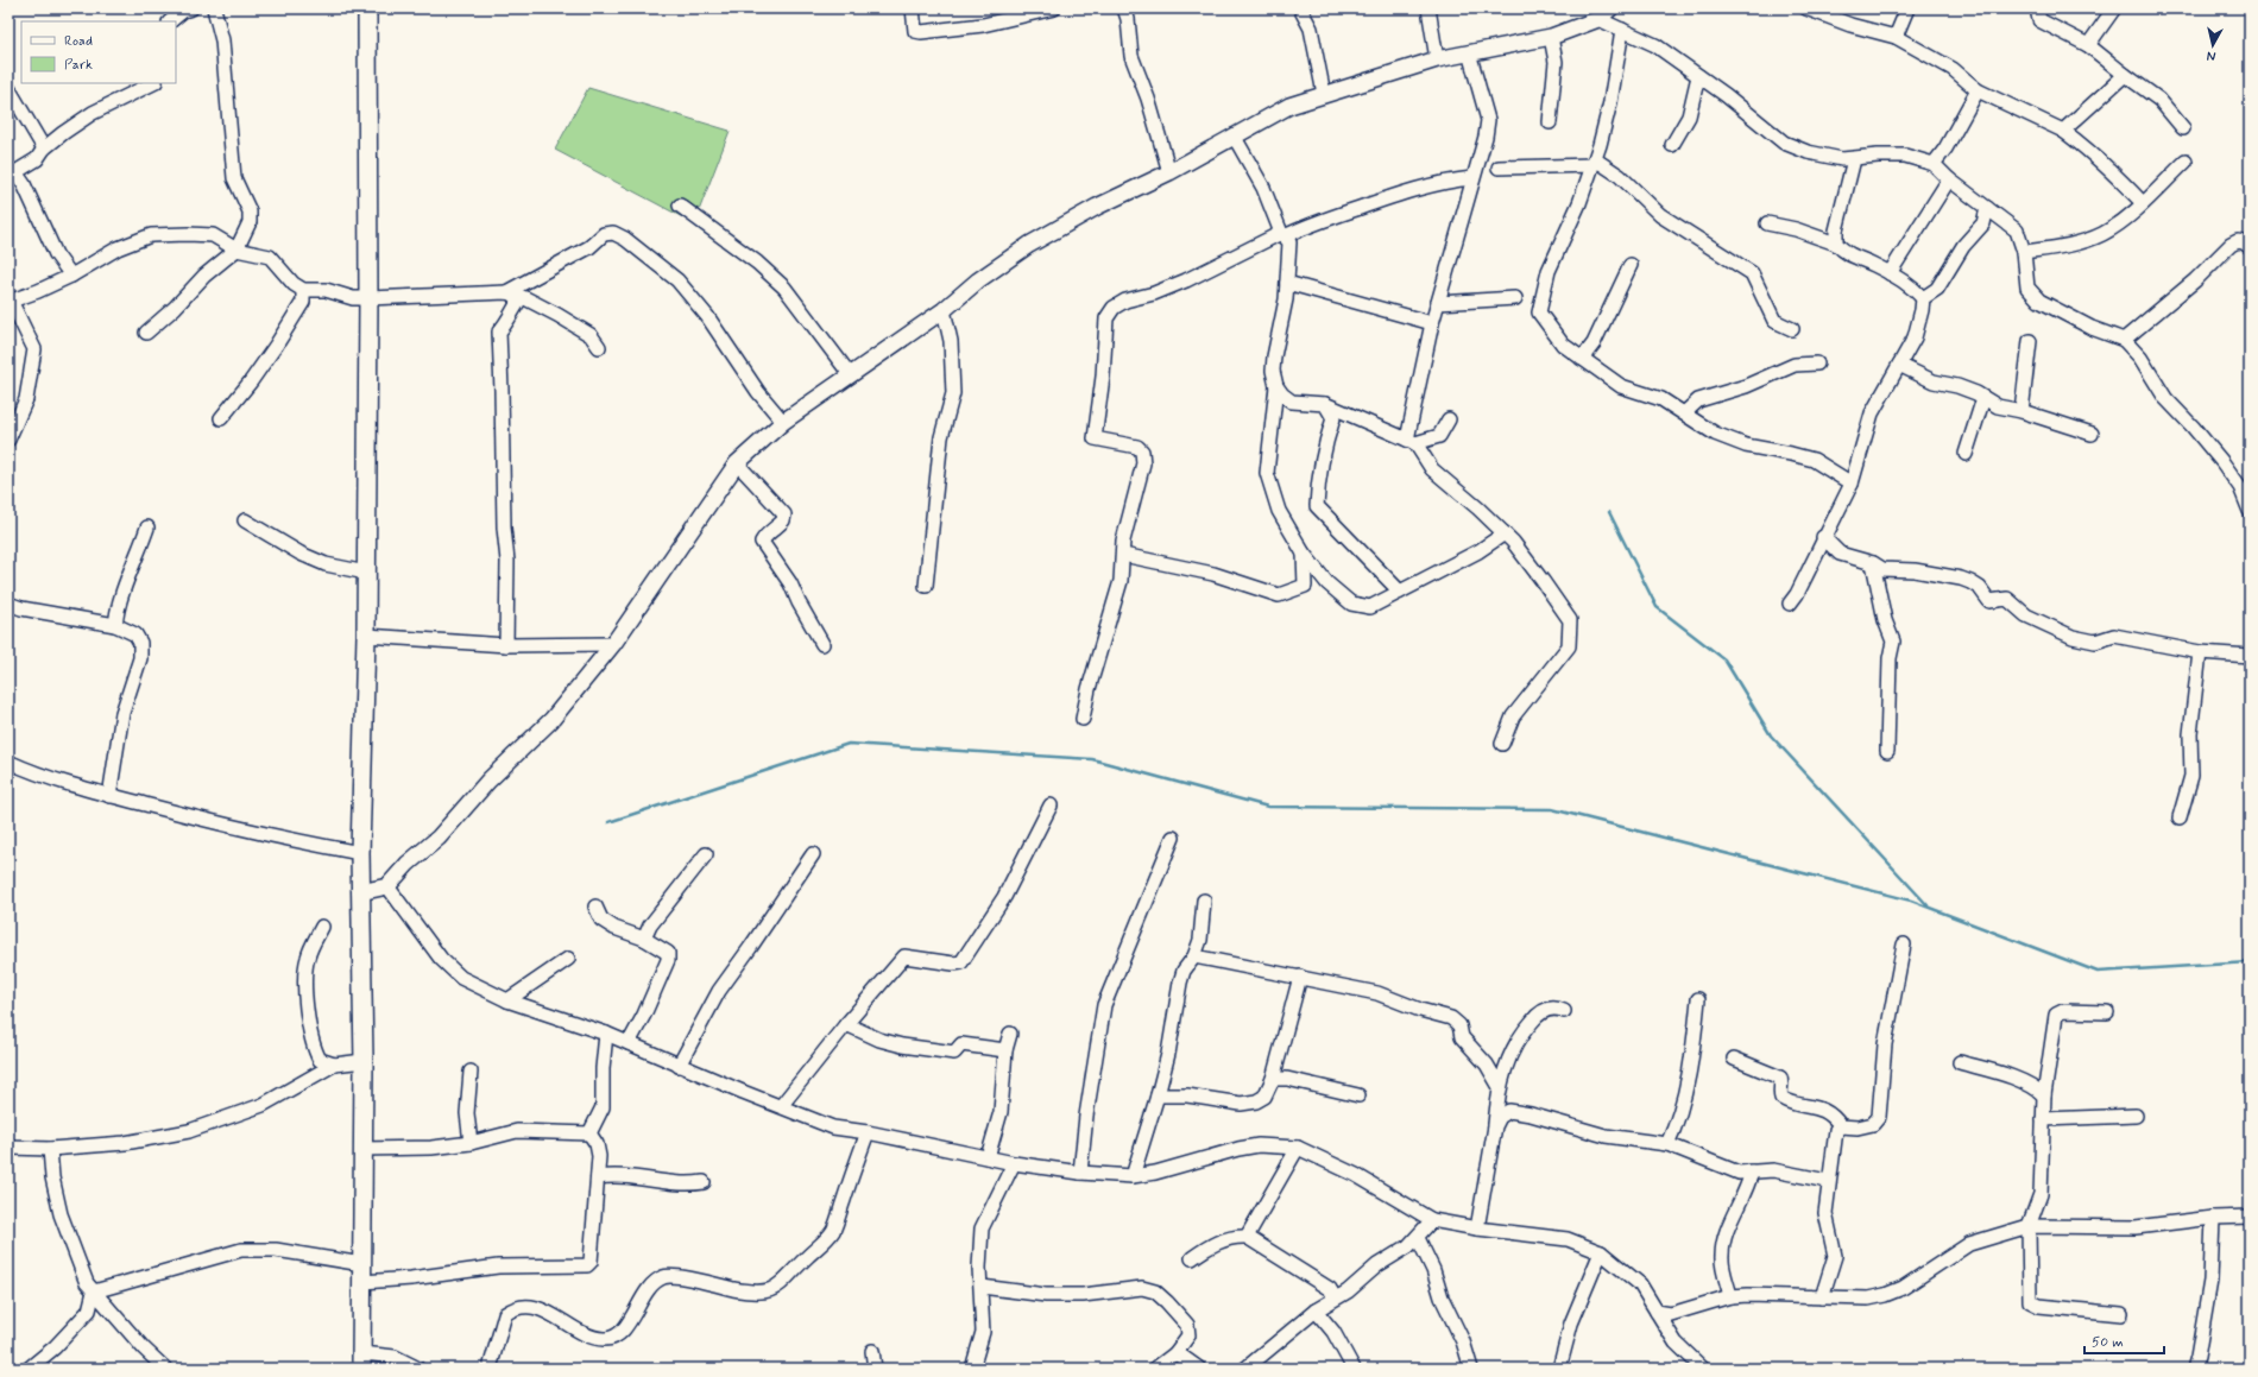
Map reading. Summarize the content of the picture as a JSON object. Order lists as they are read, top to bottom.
{
  "legend": ["Road", "Park"],
  "scale_bar": "50 m",
  "north": "bottom"
}
